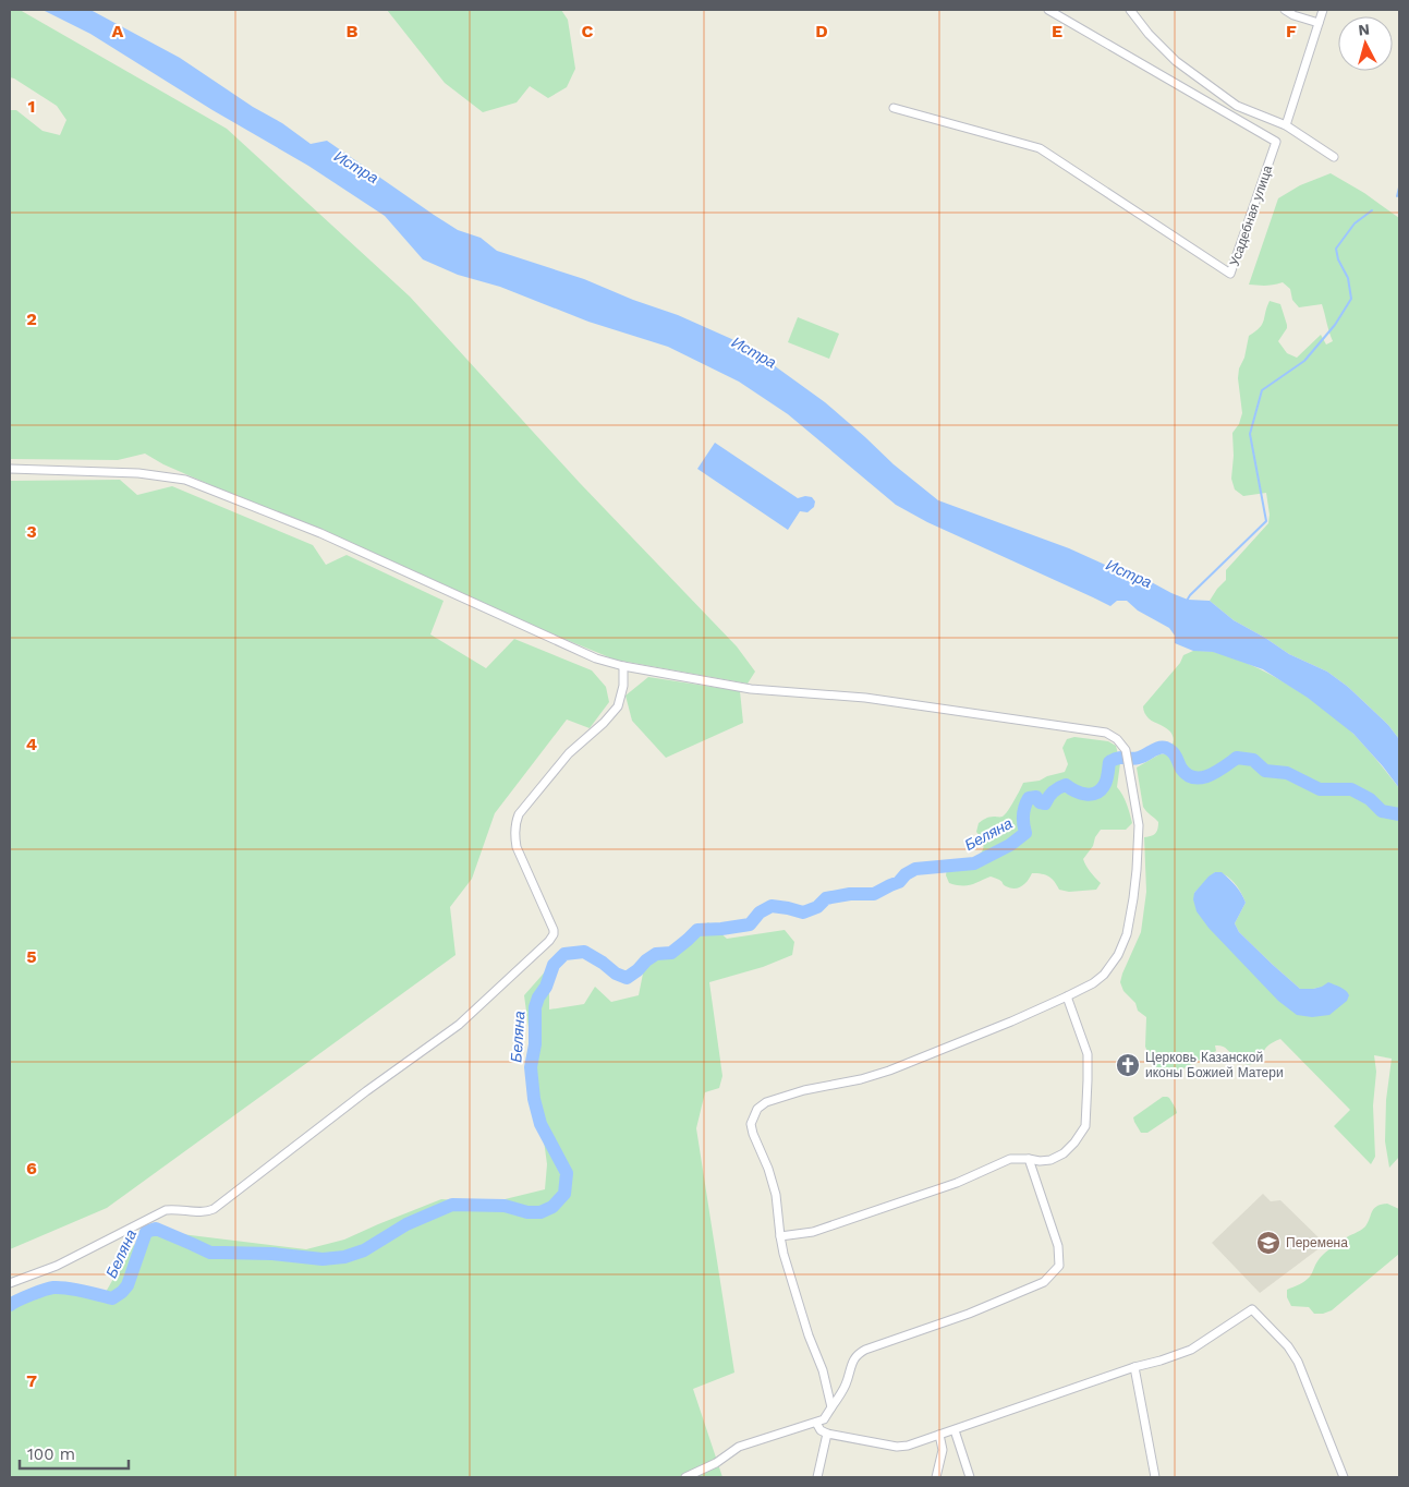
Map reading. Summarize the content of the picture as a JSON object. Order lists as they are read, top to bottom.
{
  "streets": {
    "street": ["Усадебная улица"]
  },
  "water": ["Истра", "Беляна"],
  "places": {
    "church": ["Церковь Казанской иконы Божией Матери"],
    "school or university": ["Перемена"]
  },
  "scale_bar": "100 m",
  "north": "top",
  "grid": {
    "columns": [
      "A",
      "B",
      "C",
      "D",
      "E",
      "F"
    ],
    "rows": [
      "1",
      "2",
      "3",
      "4",
      "5",
      "6",
      "7"
    ]
  }
}
